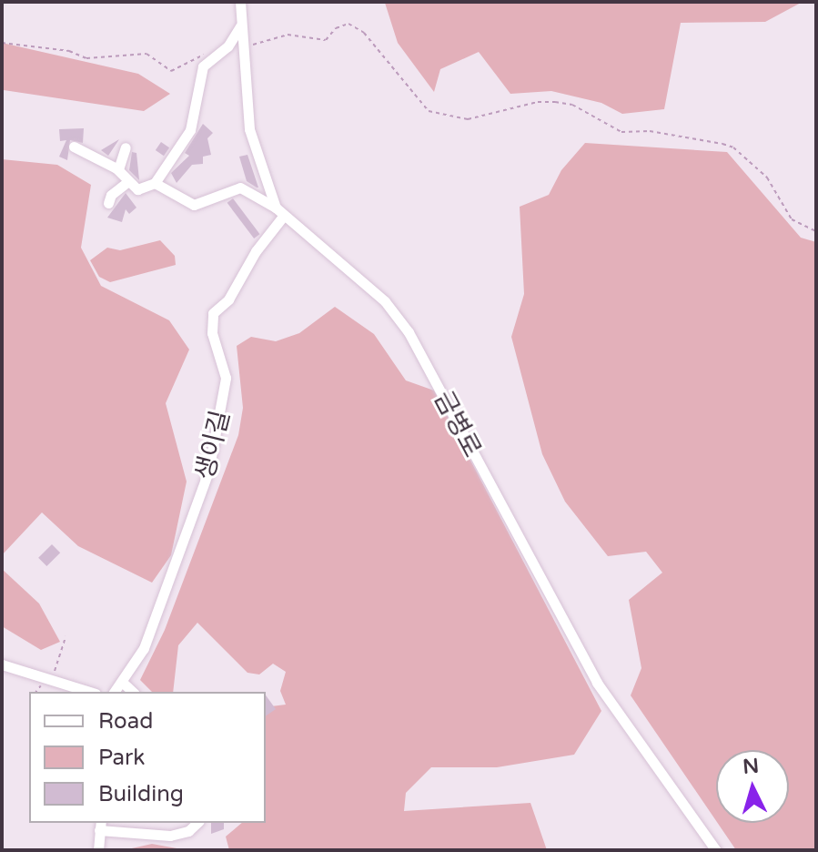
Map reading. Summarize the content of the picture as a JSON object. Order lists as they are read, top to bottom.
{
  "streets": {
    "street": ["금병로", "생이길"]
  },
  "crossings": [
    ["금병로", "생이길"]
  ],
  "legend": ["Road", "Park", "Building"],
  "north": "top"
}
